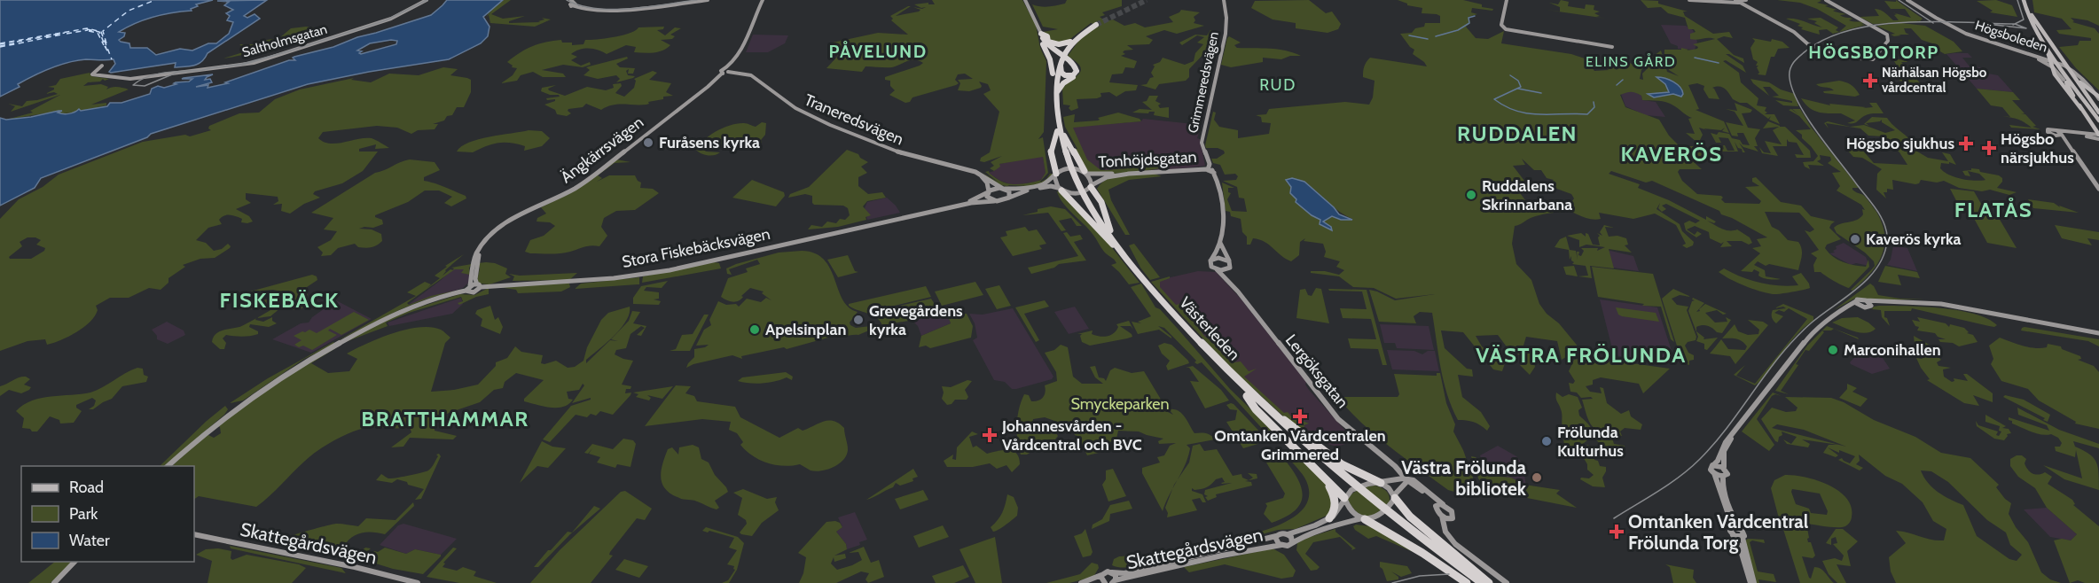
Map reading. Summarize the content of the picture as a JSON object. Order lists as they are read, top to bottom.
{
  "streets": {
    "highway": ["Västerleden"],
    "street": [
      "Högsboleden",
      "Saltholmsgatan",
      "Grimmeredsvägen",
      "Traneredsvägen",
      "Ängkärrsvägen",
      "Tonhöjdsgatan",
      "Stora Fiskebäcksvägen",
      "Lergöksgatan",
      "Skattegårdsvägen"
    ]
  },
  "crossings": [
    ["Grimmeredsvägen", "Tonhöjdsgatan"],
    ["Traneredsvägen", "Ängkärrsvägen"],
    ["Ängkärrsvägen", "Stora Fiskebäcksvägen"]
  ],
  "districts": [
    "PÅVELUND",
    "HÖGSBOTORP",
    "ELINS GÅRD",
    "RUD",
    "RUDDALEN",
    "KAVERÖS",
    "FLATÅS",
    "FISKEBÄCK",
    "VÄSTRA FRÖLUNDA",
    "BRATTHAMMAR"
  ],
  "parks": ["Smyckeparken"],
  "places": {
    "health": [
      "Närhälsan Högsbo vårdcentral",
      "Högsbo sjukhus",
      "Högsbo närsjukhus",
      "Omtanken Vårdcentralen Grimmered",
      "Johannesvården - Vårdcentral och BVC",
      "Omtanken Vårdcentral Frölunda Torg"
    ],
    "other": [
      "Furåsens kyrka",
      "Ruddalens Skrinnarbana",
      "Kaverös kyrka",
      "Grevegårdens kyrka",
      "Apelsinplan",
      "Marconihallen",
      "Frölunda Kulturhus",
      "Västra Frölunda bibliotek"
    ]
  },
  "legend": ["Road", "Park", "Water"]
}
